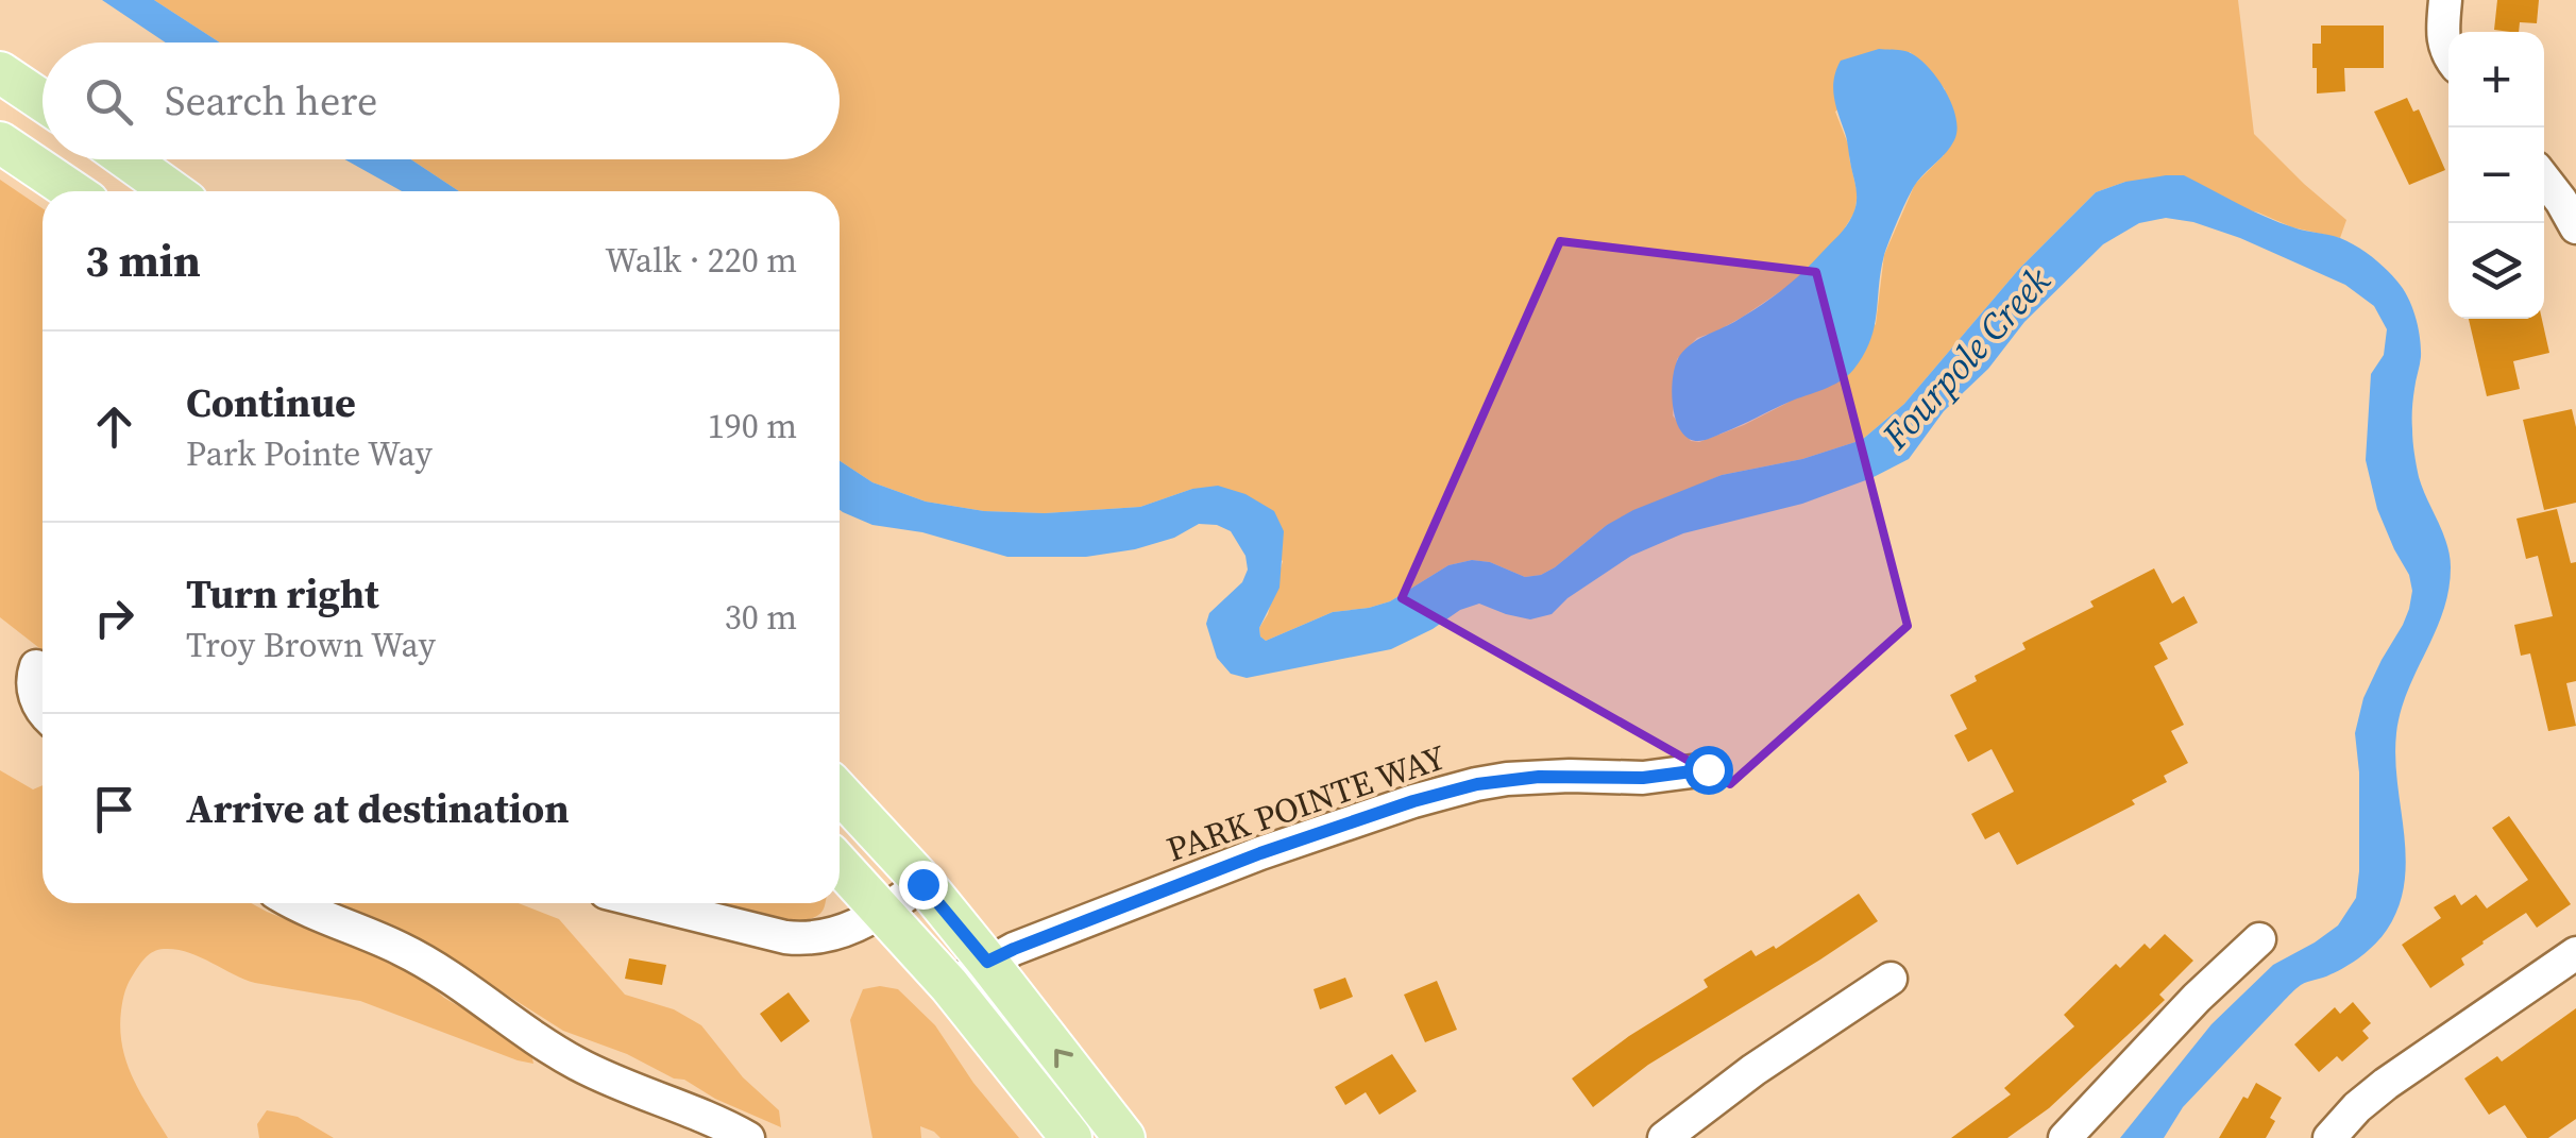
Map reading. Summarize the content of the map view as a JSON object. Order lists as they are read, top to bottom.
{
  "streets": {
    "street": ["PARK POINTE WAY"]
  },
  "water": ["Fourpole Creek"],
  "page": {
    "map_buttons": ["+", "−"],
    "search": "Search here",
    "heading": ["3 min", "Walk · 220 m"],
    "list": [
      ["Continue", "Park Pointe Way", "190 m"],
      ["Turn right", "Troy Brown Way", "30 m"],
      "Arrive at destination"
    ]
  }
}
